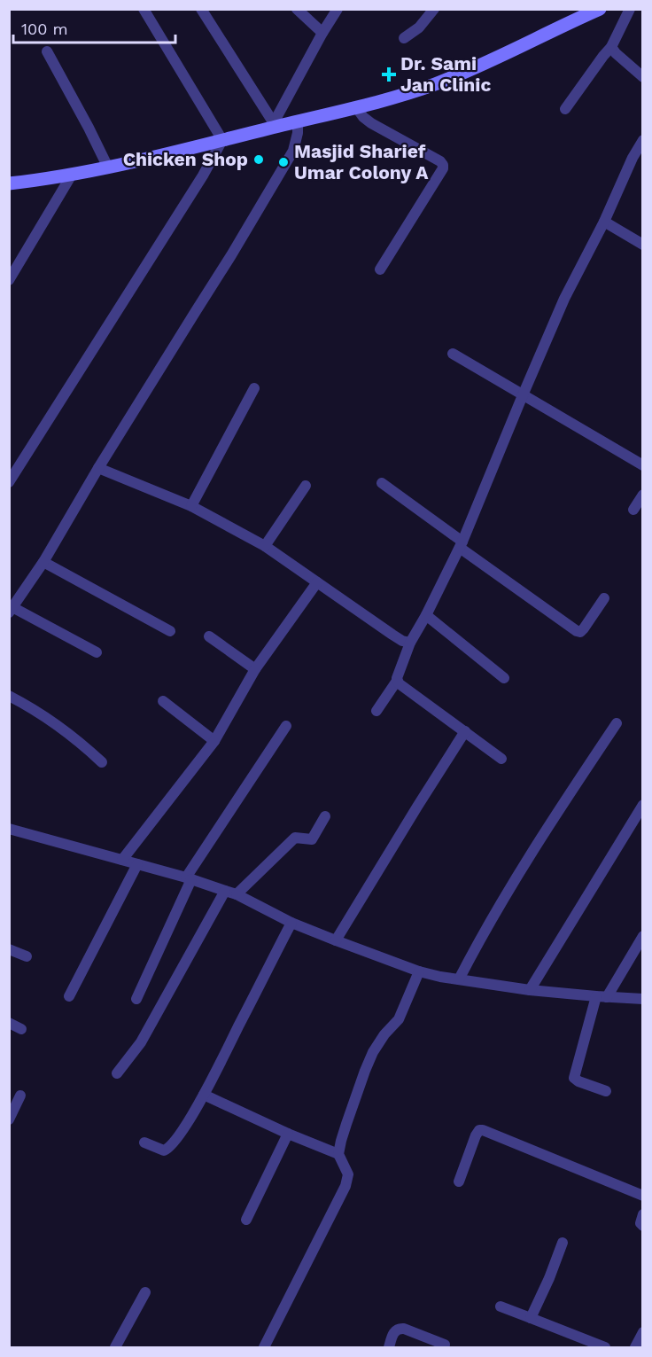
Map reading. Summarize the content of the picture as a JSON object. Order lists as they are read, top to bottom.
{
  "places": {
    "health": ["Dr. Sami Jan Clinic"],
    "other": ["Chicken Shop", "Masjid Sharief Umar Colony A"]
  },
  "scale_bar": "100 m"
}
